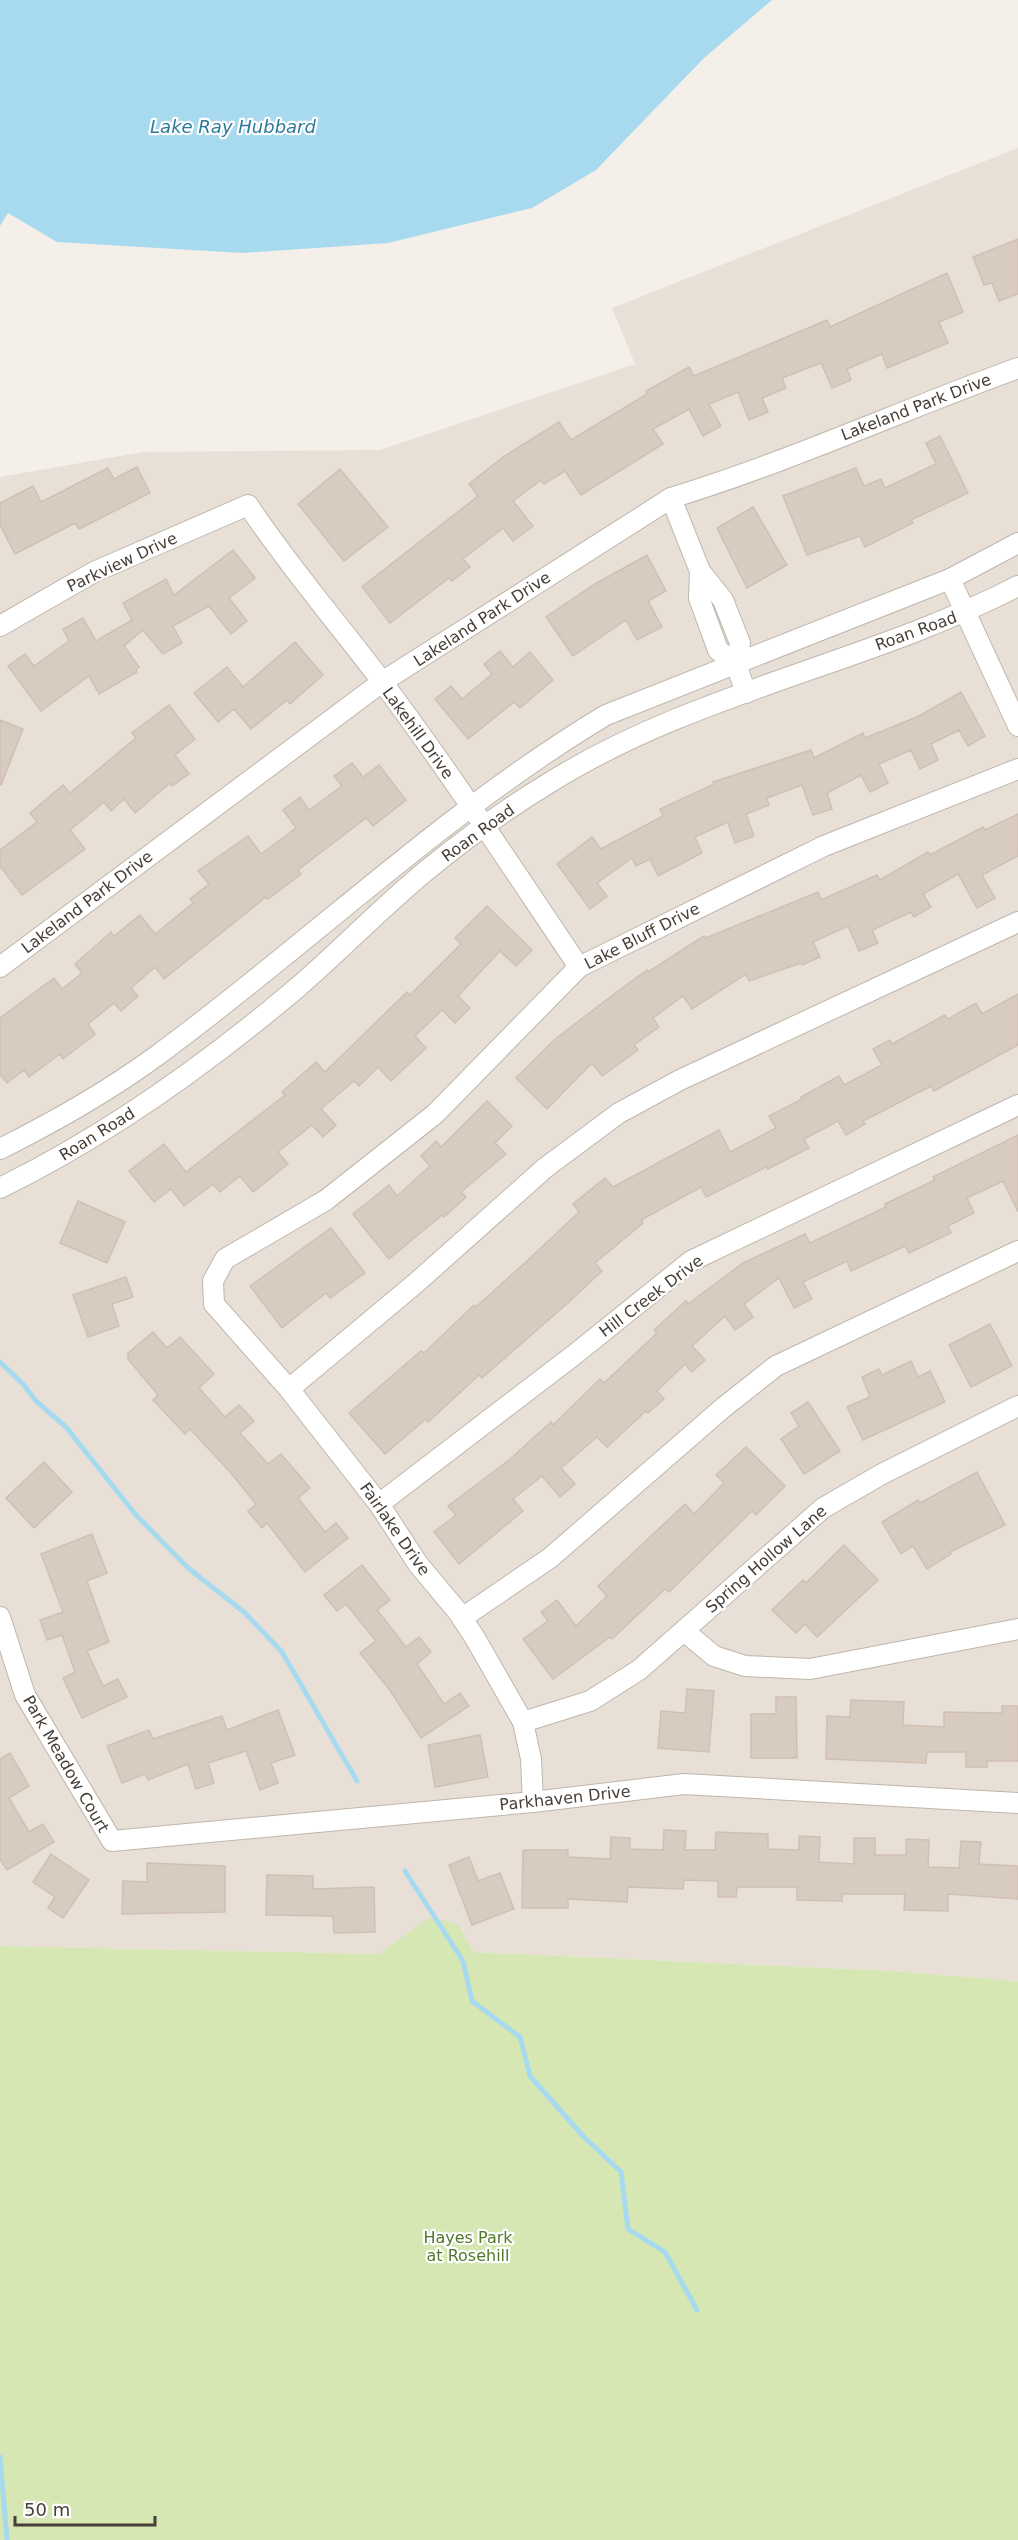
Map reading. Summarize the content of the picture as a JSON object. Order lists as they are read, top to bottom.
{
  "streets": {
    "street": [
      "Lakeland Park Drive",
      "Parkview Drive",
      "Roan Road",
      "Lakehill Drive",
      "Lake Bluff Drive",
      "Hill Creek Drive",
      "Fairlake Drive",
      "Spring Hollow Lane",
      "Park Meadow Court",
      "Parkhaven Drive"
    ]
  },
  "crossings": [
    ["Lakeland Park Drive", "Lakehill Drive"],
    ["Parkview Drive", "Lakehill Drive"],
    ["Roan Road", "Lakehill Drive"],
    ["Lakehill Drive", "Lake Bluff Drive"],
    ["Lake Bluff Drive", "Fairlake Drive"],
    ["Hill Creek Drive", "Fairlake Drive"],
    ["Fairlake Drive", "Spring Hollow Lane"],
    ["Fairlake Drive", "Parkhaven Drive"],
    ["Park Meadow Court", "Parkhaven Drive"]
  ],
  "water": ["Lake Ray Hubbard"],
  "parks": ["Hayes Park at Rosehill"],
  "scale_bar": "50 m"
}
